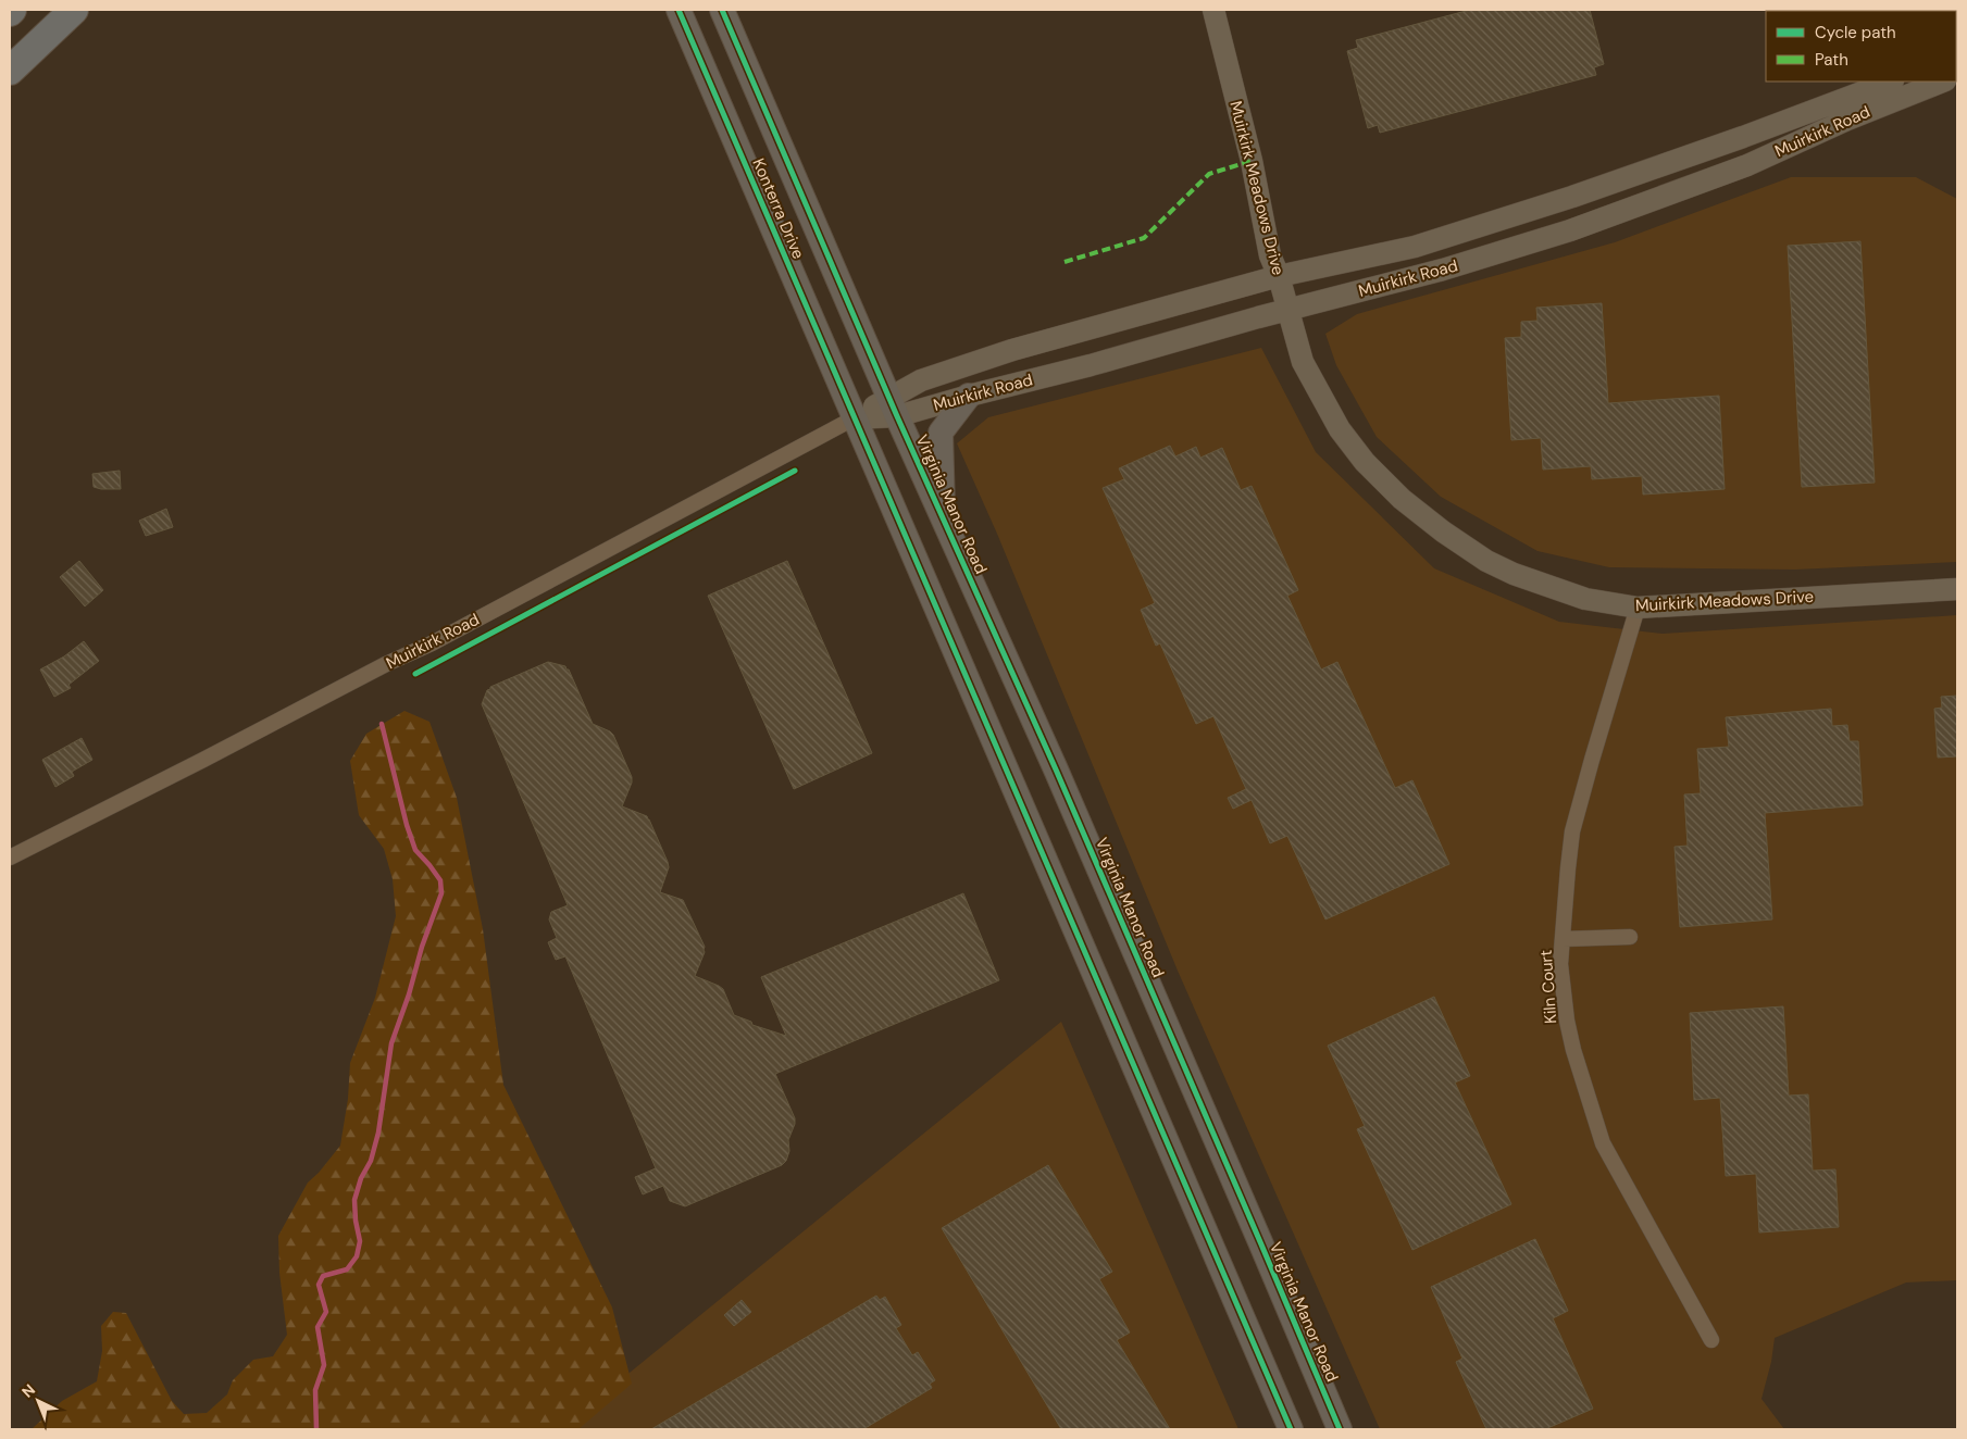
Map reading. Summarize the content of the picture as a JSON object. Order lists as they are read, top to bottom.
{
  "streets": {
    "main road": [
      "Muirkirk Road",
      "Muirkirk Meadows Drive",
      "Konterra Drive",
      "Virginia Manor Road"
    ],
    "street": ["Kiln Court"]
  },
  "crossings": [
    ["Muirkirk Road", "Muirkirk Meadows Drive"],
    ["Muirkirk Road", "Konterra Drive"],
    ["Muirkirk Road", "Virginia Manor Road"],
    ["Muirkirk Meadows Drive", "Kiln Court"],
    ["Konterra Drive", "Virginia Manor Road"]
  ],
  "legend": ["Cycle path", "Path"],
  "north": "top left"
}
